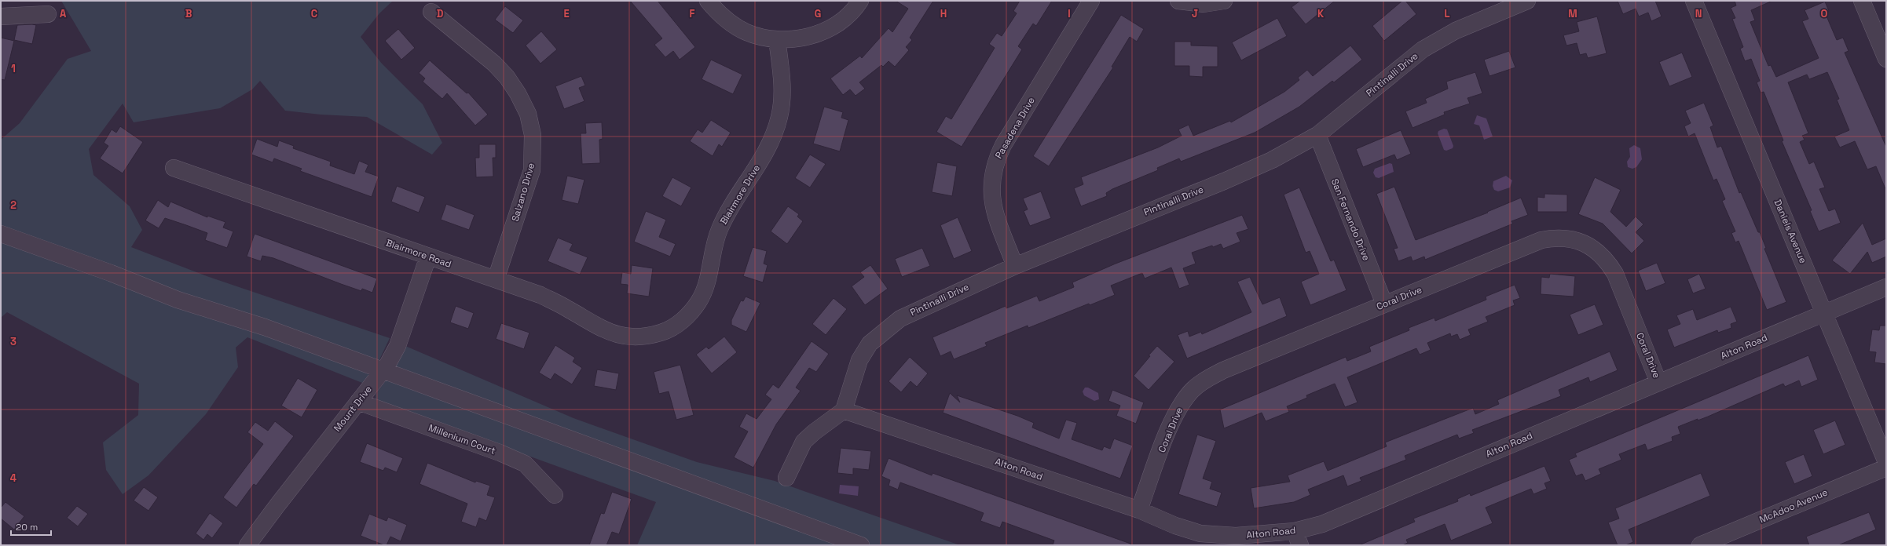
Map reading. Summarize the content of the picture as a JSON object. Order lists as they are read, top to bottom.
{
  "streets": {
    "street": [
      "Pintinalli Drive",
      "Pasadena Drive",
      "Salzano Drive",
      "Blairmore Drive",
      "San Fernando Drive",
      "Daniels Avenue",
      "Blairmore Road",
      "Coral Drive",
      "Alton Road",
      "Mount Drive",
      "Millenium Court",
      "McAdoo Avenue"
    ]
  },
  "crossings": [
    ["Pintinalli Drive", "Pasadena Drive"],
    ["Pintinalli Drive", "San Fernando Drive"],
    ["Pintinalli Drive", "Alton Road"],
    ["Salzano Drive", "Blairmore Road"],
    ["Blairmore Drive", "Blairmore Road"],
    ["San Fernando Drive", "Coral Drive"],
    ["Daniels Avenue", "Alton Road"],
    ["Blairmore Road", "Mount Drive"],
    ["Coral Drive", "Alton Road"],
    ["Mount Drive", "Millenium Court"]
  ],
  "scale_bar": "20 m",
  "grid": {
    "columns": [
      "A",
      "B",
      "C",
      "D",
      "E",
      "F",
      "G",
      "H",
      "I",
      "J",
      "K",
      "L",
      "M",
      "N",
      "O"
    ],
    "rows": [
      "1",
      "2",
      "3",
      "4"
    ]
  }
}
